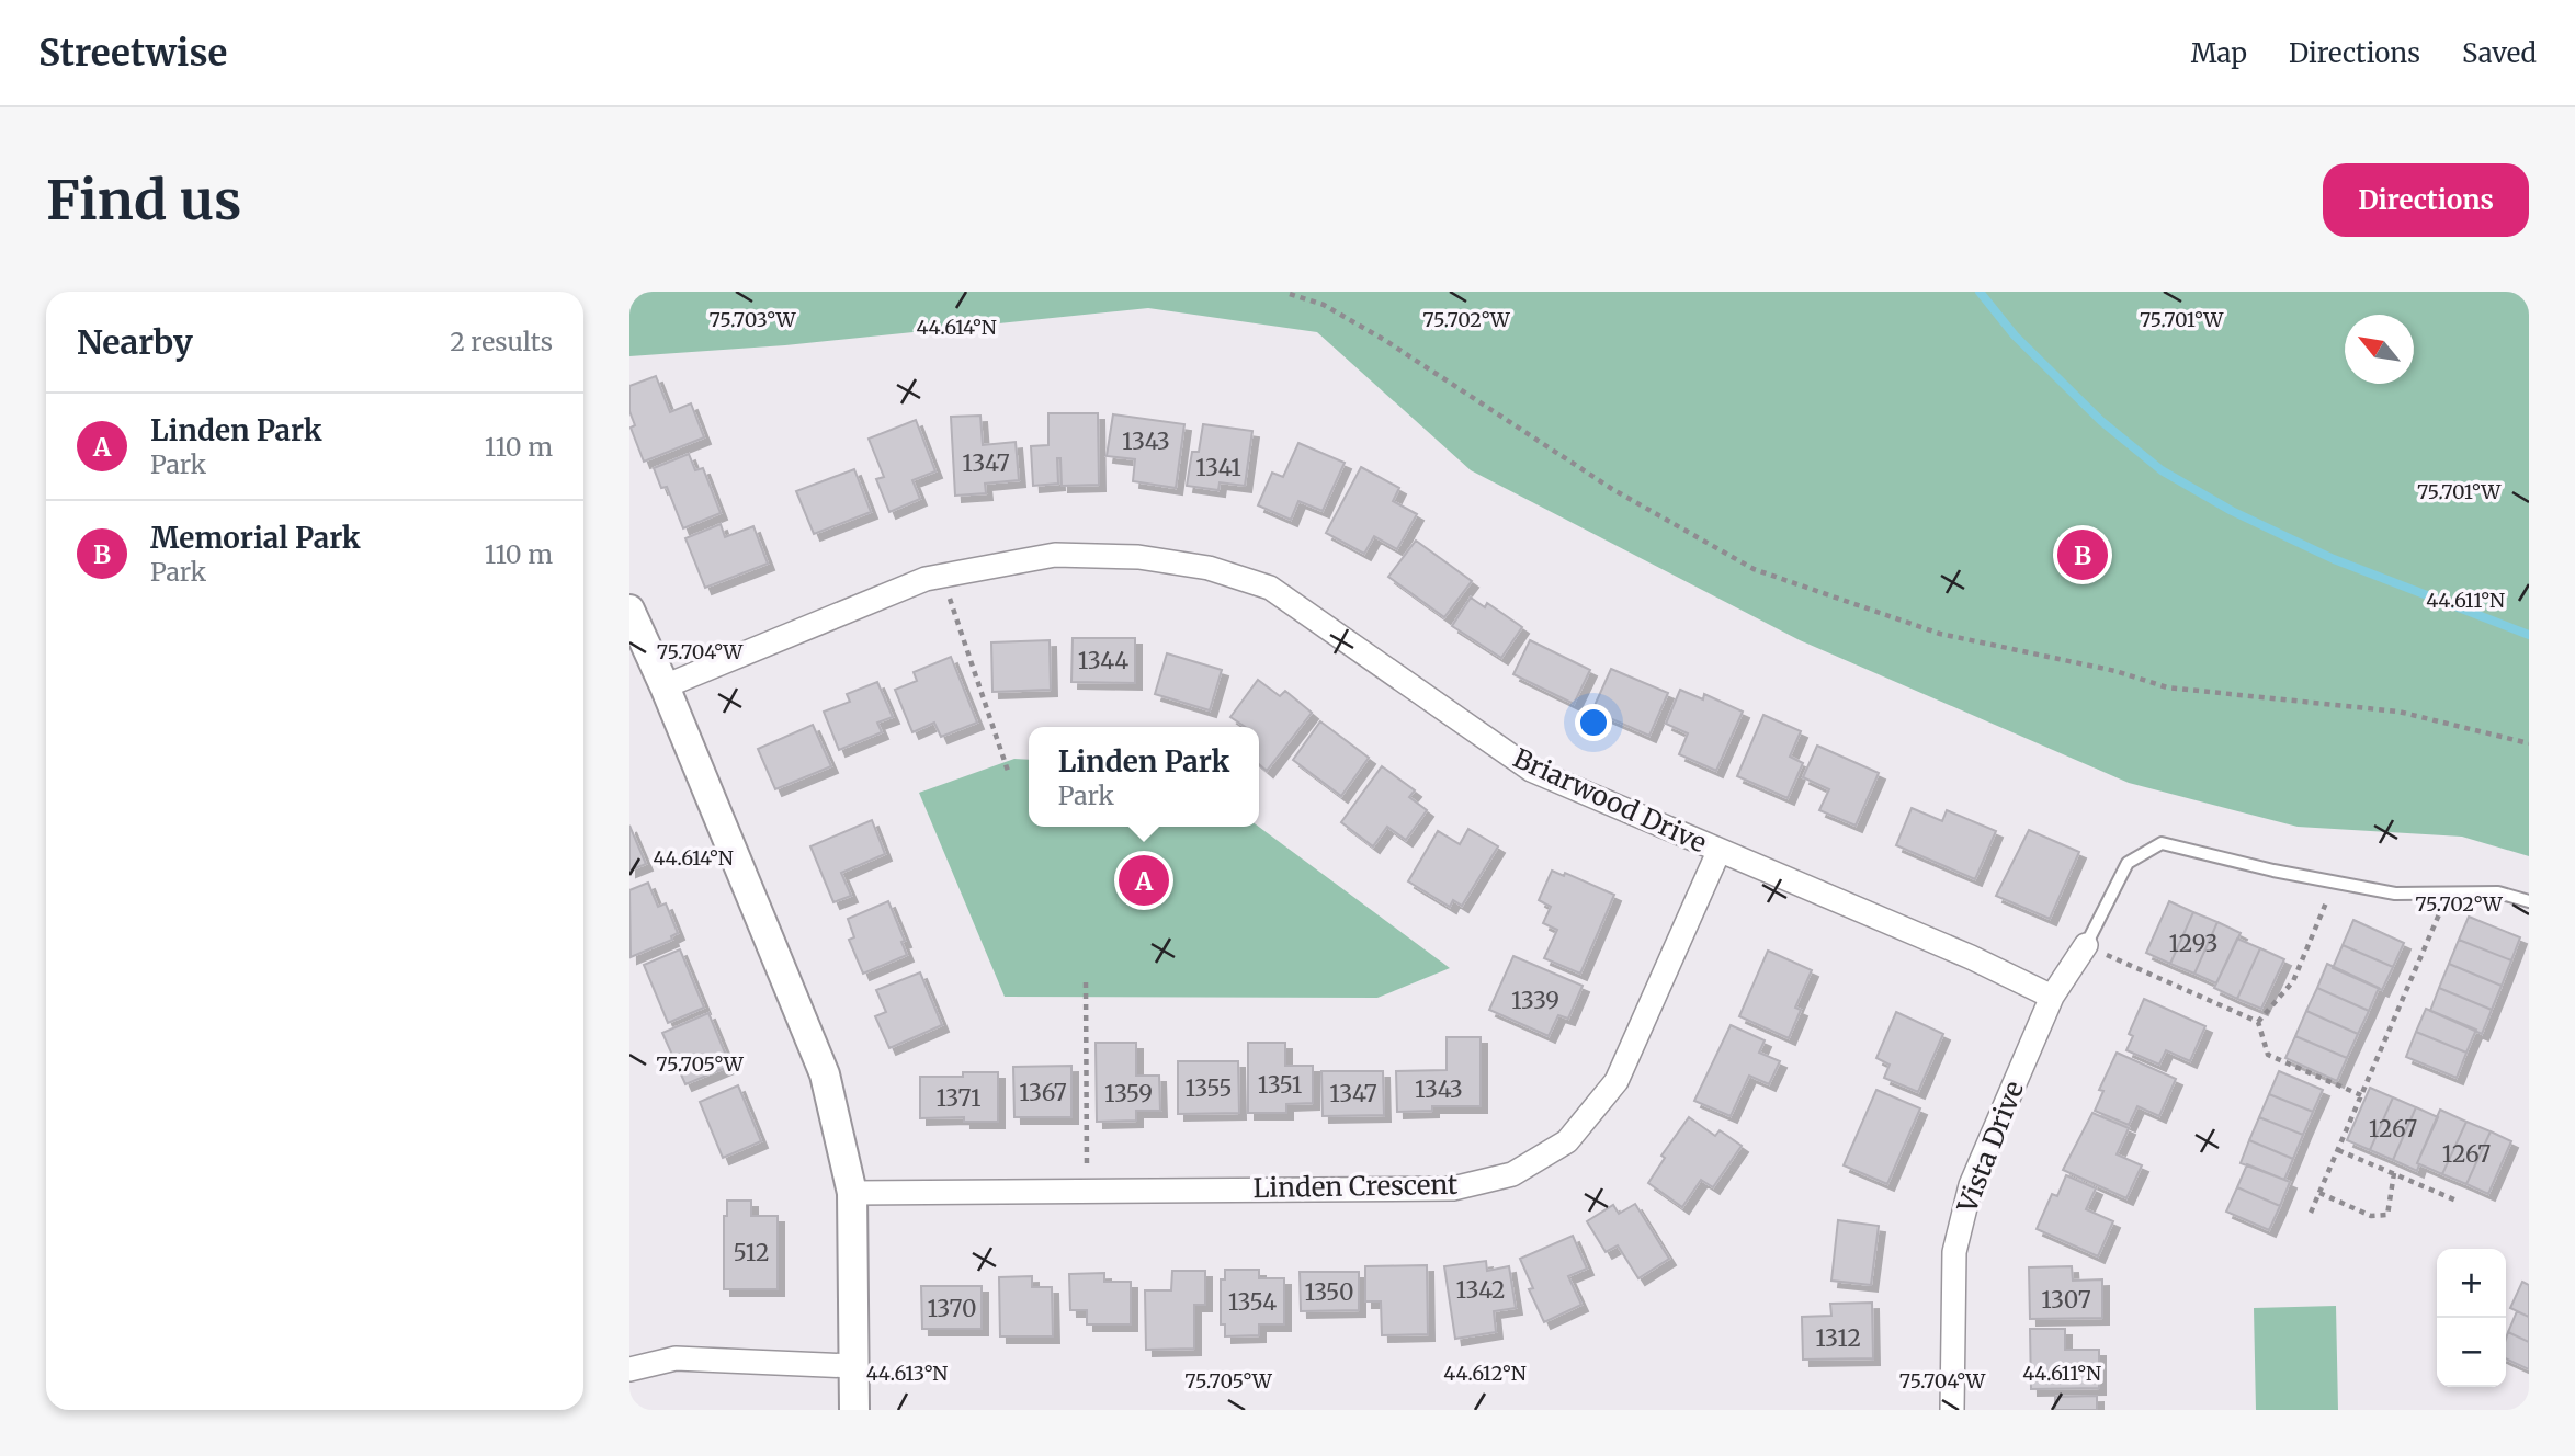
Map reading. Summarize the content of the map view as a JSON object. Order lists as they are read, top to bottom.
{
  "streets": {
    "street": ["Briarwood Drive", "Vista Drive", "Linden Crescent"]
  },
  "crossings": [
    ["Briarwood Drive", "Vista Drive"],
    ["Briarwood Drive", "Linden Crescent"]
  ],
  "house_numbers": [
    "1343",
    "1347",
    "1341",
    "1344",
    "1293",
    "1339",
    "1351",
    "1355",
    "1343",
    "1367",
    "1359",
    "1347",
    "1371",
    "1267",
    "1267",
    "512",
    "1342",
    "1350",
    "1307",
    "1354",
    "1370",
    "1312"
  ],
  "north": "top left",
  "page": {
    "header": "Streetwise",
    "nav": ["Map", "Directions", "Saved"],
    "buttons": "Directions",
    "title": "Find us",
    "heading": ["Nearby", "2 results"],
    "list": [
      {
        "mark": "A",
        "name": "Linden Park",
        "note": "Park",
        "value": "110 m"
      },
      {
        "mark": "B",
        "name": "Memorial Park",
        "note": "Park",
        "value": "110 m"
      }
    ],
    "pins": ["B", "A"],
    "popup": ["Linden Park", "Park"],
    "map_buttons": ["+", "−"]
  },
  "coordinates": [
    "75.703°W",
    "75.701°W",
    "75.702°W",
    "44.614°N",
    "44.611°N",
    "75.704°W",
    "75.705°W",
    "44.613°N",
    "44.612°N"
  ]
}
